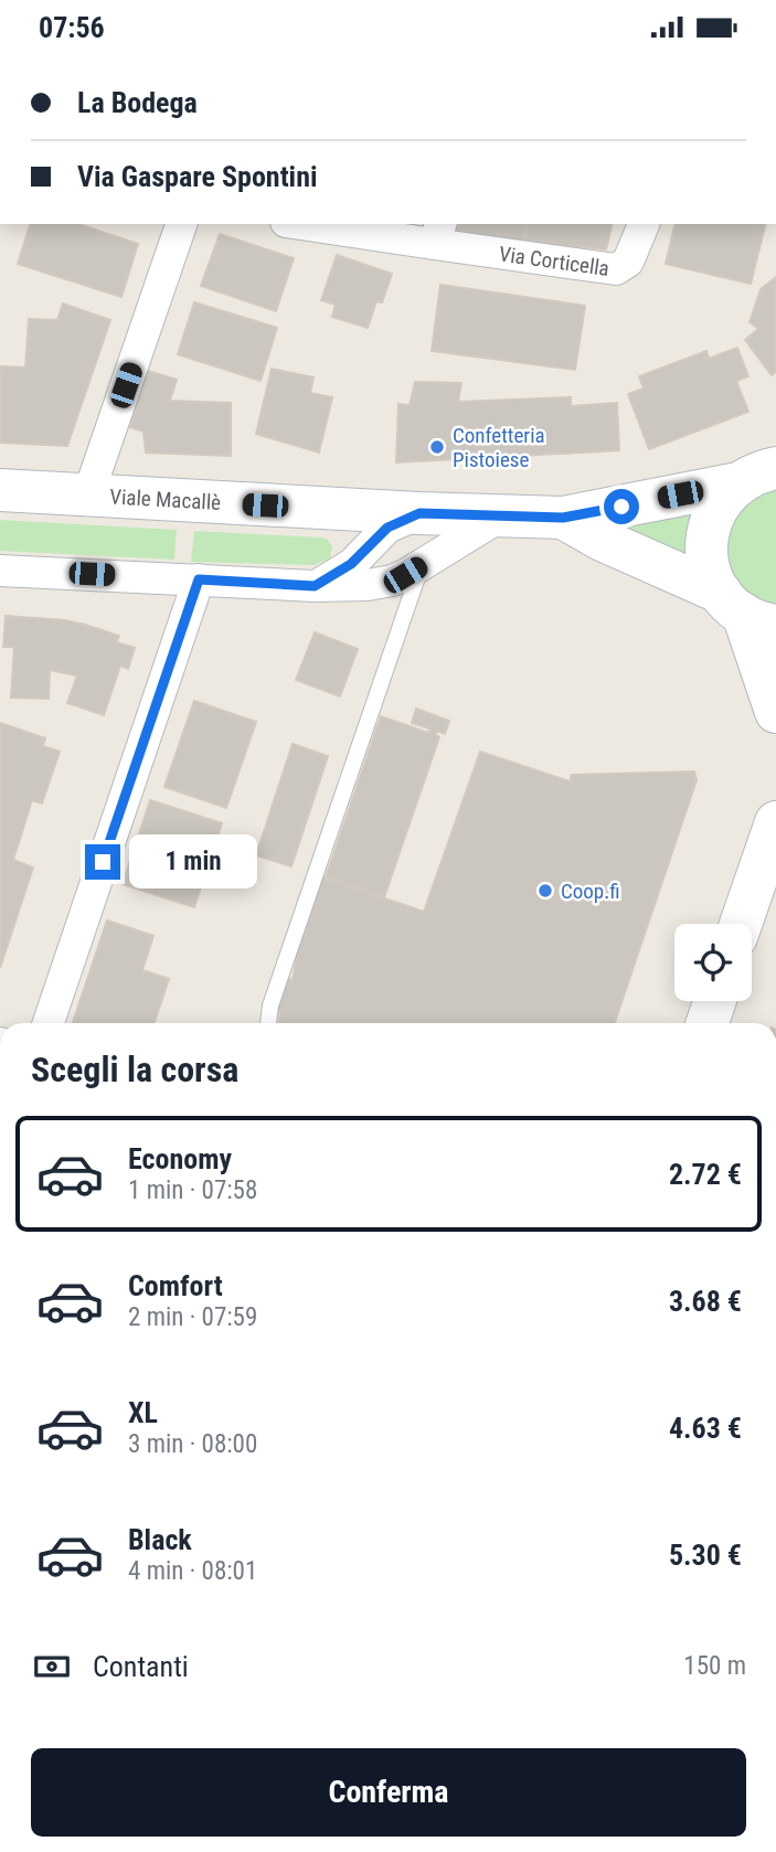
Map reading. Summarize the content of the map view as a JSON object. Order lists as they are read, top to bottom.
{
  "streets": {
    "main road": ["Viale Macallè"],
    "street": ["Via Corticella"]
  },
  "places": ["Confetteria Pistoiese", "Coop.fi"],
  "page": {
    "status": "07:56",
    "banner": ["La Bodega", "Via Gaspare Spontini"],
    "bubble": "1 min",
    "heading": "Scegli la corsa",
    "list": [
      {
        "name": "Economy",
        "note": "1 min · 07:58",
        "value": "2.72 €"
      },
      {
        "name": "Comfort",
        "note": "2 min · 07:59",
        "value": "3.68 €"
      },
      {
        "name": "XL",
        "note": "3 min · 08:00",
        "value": "4.63 €"
      },
      {
        "name": "Black",
        "note": "4 min · 08:01",
        "value": "5.30 €"
      }
    ],
    "pay": ["Contanti", "150 m"],
    "buttons": "Conferma"
  }
}
